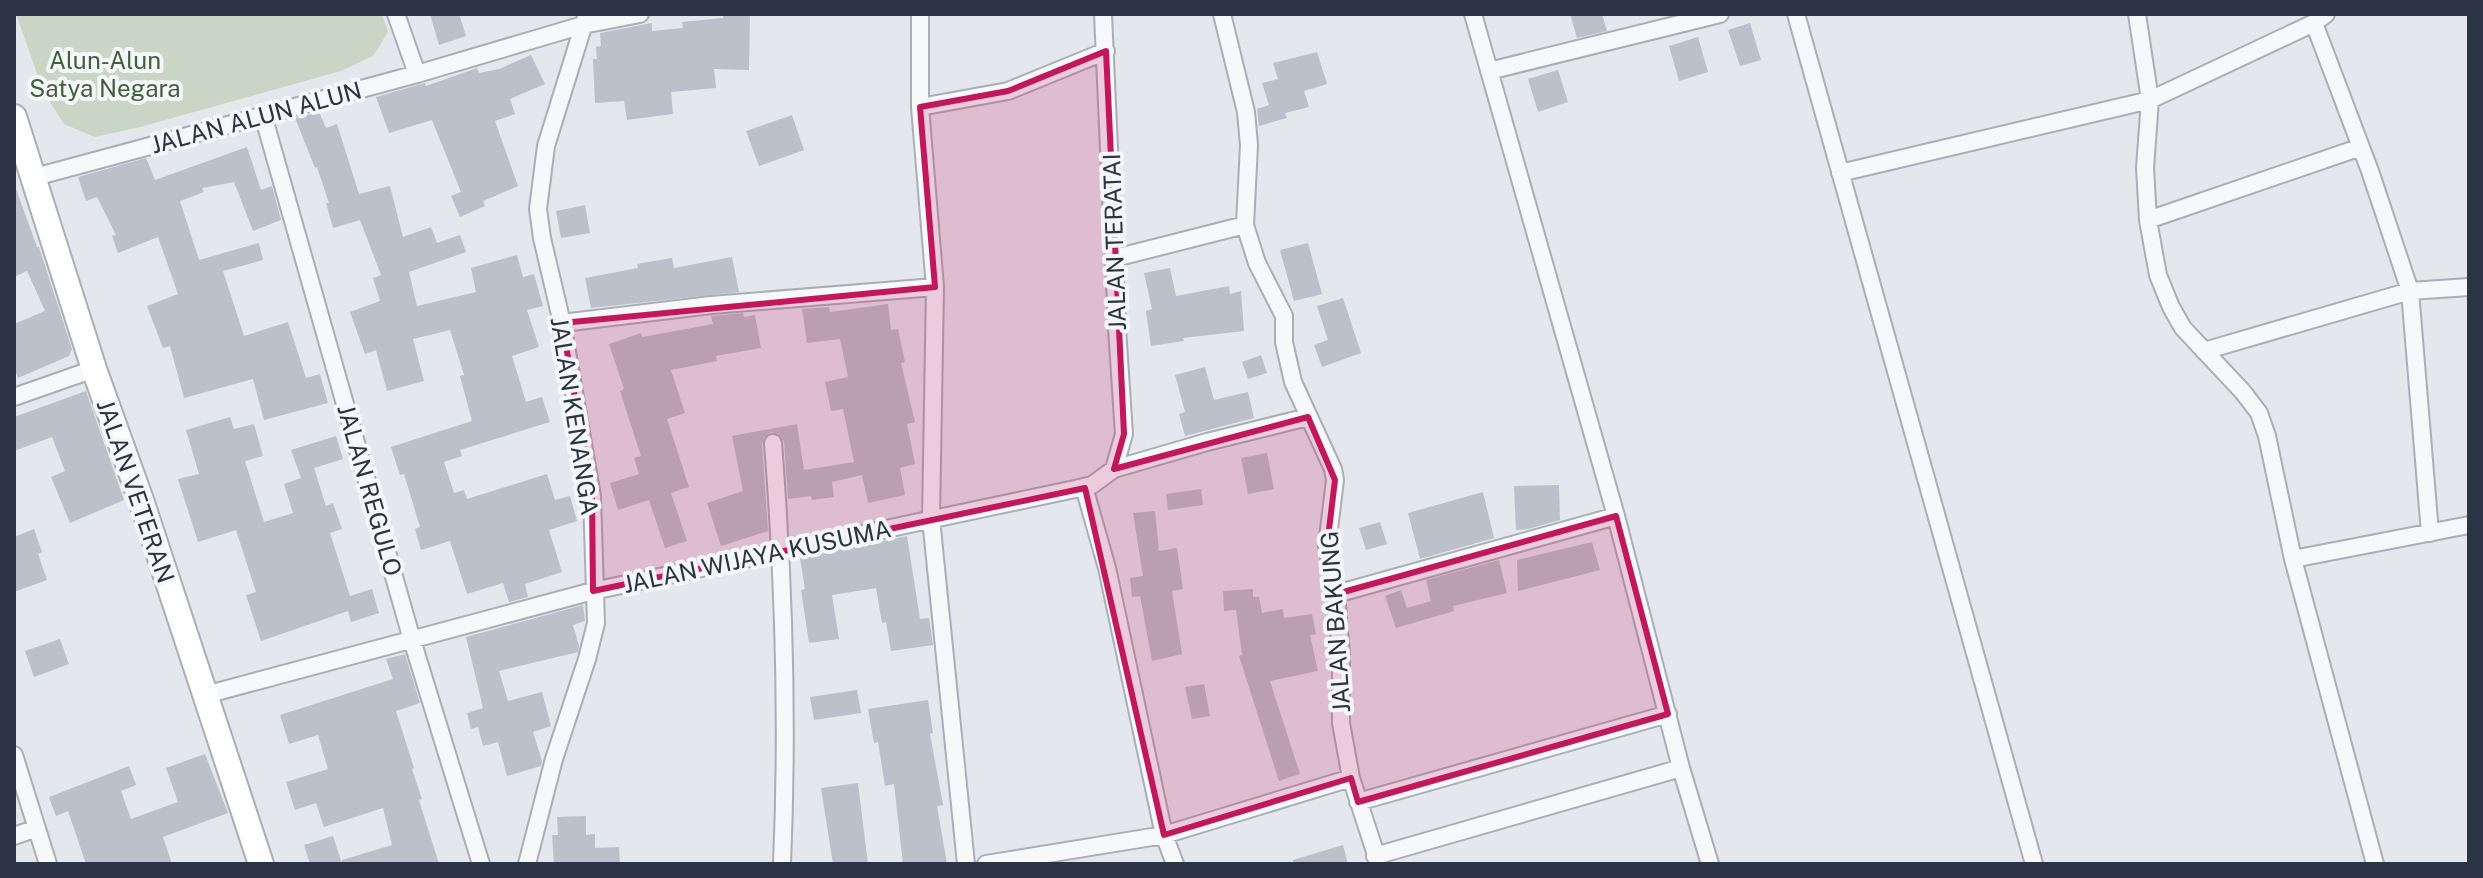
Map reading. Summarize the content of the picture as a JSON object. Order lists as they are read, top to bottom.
{
  "streets": {
    "main road": ["JALAN VETERAN"],
    "street": [
      "JALAN ALUN ALUN",
      "JALAN TERATAI",
      "JALAN KENANGA",
      "JALAN REGULO",
      "JALAN WIJAYA KUSUMA",
      "JALAN BAKUNG"
    ]
  },
  "crossings": [
    ["JALAN ALUN ALUN", "JALAN KENANGA"],
    ["JALAN ALUN ALUN", "JALAN REGULO"],
    ["JALAN ALUN ALUN", "JALAN VETERAN"],
    ["JALAN TERATAI", "JALAN WIJAYA KUSUMA"],
    ["JALAN KENANGA", "JALAN WIJAYA KUSUMA"],
    ["JALAN REGULO", "JALAN WIJAYA KUSUMA"],
    ["JALAN VETERAN", "JALAN WIJAYA KUSUMA"],
    ["JALAN WIJAYA KUSUMA", "JALAN BAKUNG"]
  ],
  "parks": ["Alun-Alun Satya Negara"]
}
